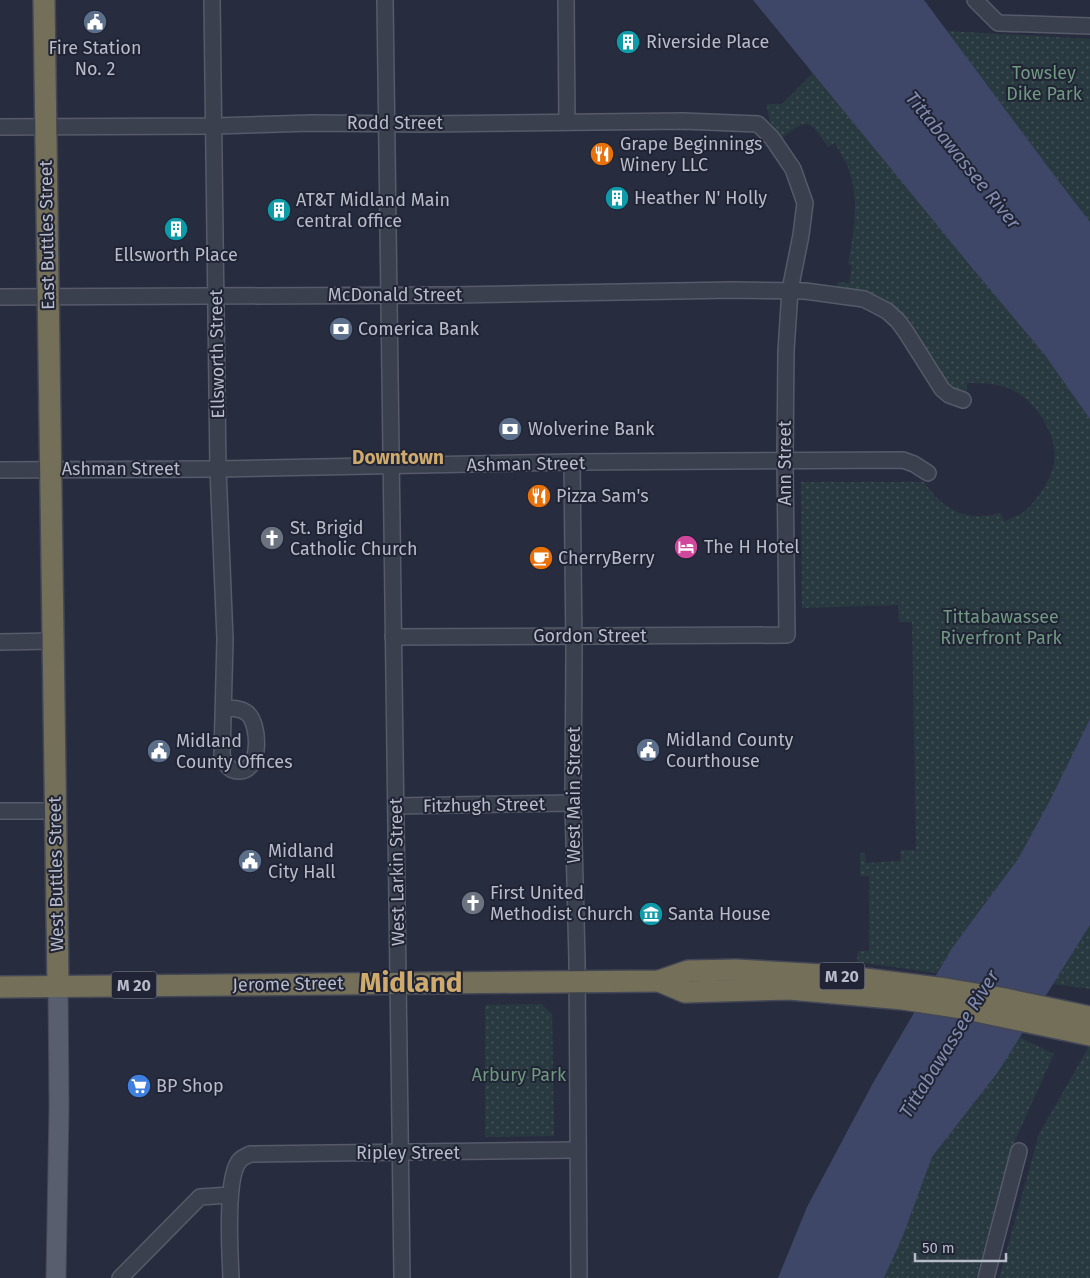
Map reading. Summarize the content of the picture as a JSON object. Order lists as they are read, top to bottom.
{
  "streets": {
    "highway": [
      "East Buttles Street",
      "West Buttles Street",
      "M 20",
      "Jerome Street"
    ],
    "street": [
      "Rodd Street",
      "McDonald Street",
      "Ellsworth Street",
      "Ann Street",
      "Ashman Street",
      "Gordon Street",
      "West Main Street",
      "Fitzhugh Street",
      "West Larkin Street",
      "Ripley Street"
    ]
  },
  "crossings": [
    ["Rodd Street", "East Buttles Street"],
    ["Rodd Street", "Ellsworth Street"],
    ["Rodd Street", "Ann Street"],
    ["Rodd Street", "West Larkin Street"],
    ["East Buttles Street", "McDonald Street"],
    ["East Buttles Street", "Ashman Street"],
    ["East Buttles Street", "West Buttles Street"],
    ["McDonald Street", "Ellsworth Street"],
    ["McDonald Street", "Ann Street"],
    ["McDonald Street", "West Larkin Street"],
    ["Ellsworth Street", "Ashman Street"],
    ["Ann Street", "Ashman Street"],
    ["Ann Street", "Gordon Street"],
    ["Ashman Street", "West Main Street"],
    ["Ashman Street", "West Larkin Street"],
    ["Ashman Street", "West Buttles Street"],
    ["Gordon Street", "West Main Street"],
    ["Gordon Street", "West Larkin Street"],
    ["West Main Street", "Fitzhugh Street"],
    ["West Main Street", "M 20"],
    ["West Main Street", "Jerome Street"],
    ["West Main Street", "Ripley Street"],
    ["Fitzhugh Street", "West Larkin Street"],
    ["West Larkin Street", "Jerome Street"],
    ["West Larkin Street", "Ripley Street"],
    ["West Buttles Street", "Jerome Street"],
    ["M 20", "Jerome Street"]
  ],
  "districts": ["Downtown", "Midland"],
  "water": ["Tittabawassee River"],
  "parks": ["Towsley Dike Park", "Tittabawassee Riverfront Park", "Arbury Park"],
  "places": {
    "public building": [
      "Fire Station No. 2",
      "Midland County Courthouse",
      "Midland County Offices",
      "Midland City Hall"
    ],
    "building": [
      "Riverside Place",
      "Heather N' Holly",
      "AT&T Midland Main central office",
      "Ellsworth Place"
    ],
    "restaurant": ["Grape Beginnings Winery LLC", "Pizza Sam's"],
    "bank": ["Comerica Bank", "Wolverine Bank"],
    "church": ["St. Brigid Catholic Church", "First United Methodist Church"],
    "hotel": ["The H Hotel"],
    "cafe": ["CherryBerry"],
    "museum": ["Santa House"],
    "supermarket": ["BP Shop"]
  },
  "scale_bar": "50 m"
}
